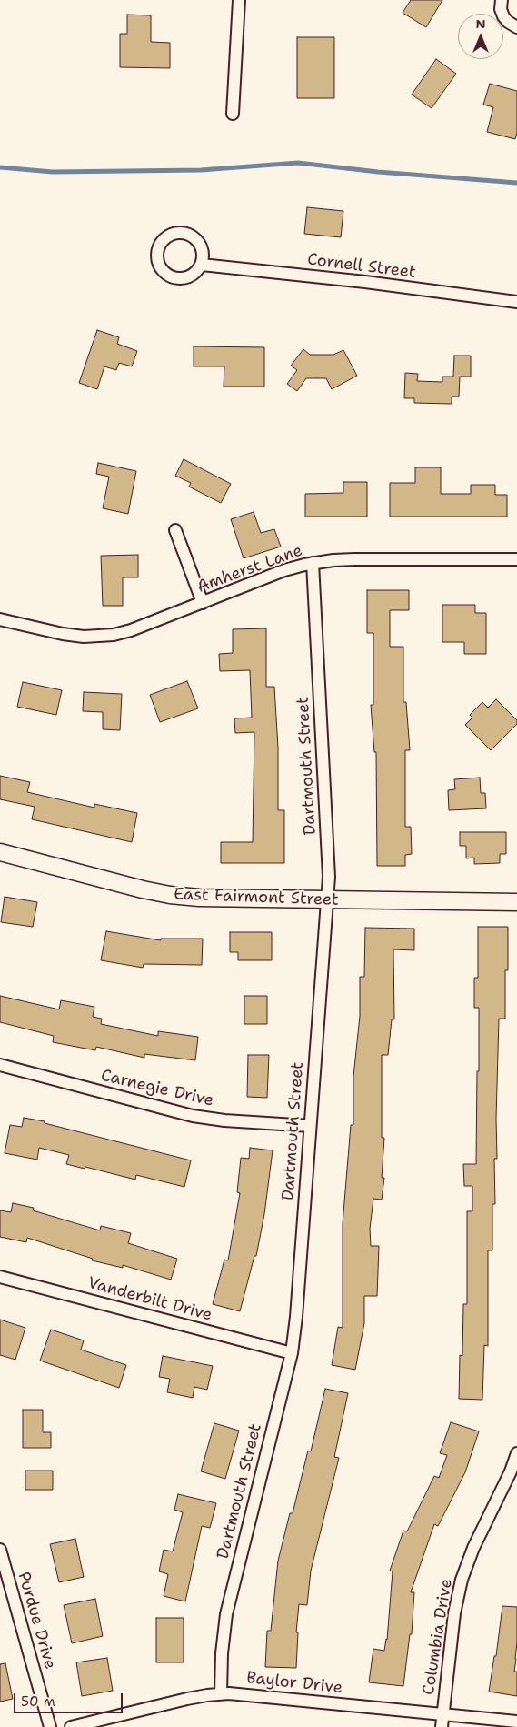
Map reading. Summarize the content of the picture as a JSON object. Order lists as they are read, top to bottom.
{
  "streets": {
    "street": [
      "Cornell Street",
      "Amherst Lane",
      "Dartmouth Street",
      "East Fairmont Street",
      "Carnegie Drive",
      "Vanderbilt Drive",
      "Purdue Drive",
      "Columbia Drive",
      "Baylor Drive"
    ]
  },
  "crossings": [
    ["Amherst Lane", "Dartmouth Street"],
    ["Dartmouth Street", "East Fairmont Street"],
    ["Dartmouth Street", "Carnegie Drive"],
    ["Dartmouth Street", "Vanderbilt Drive"],
    ["Dartmouth Street", "Baylor Drive"],
    ["Columbia Drive", "Baylor Drive"]
  ],
  "scale_bar": "50 m",
  "north": "top"
}
